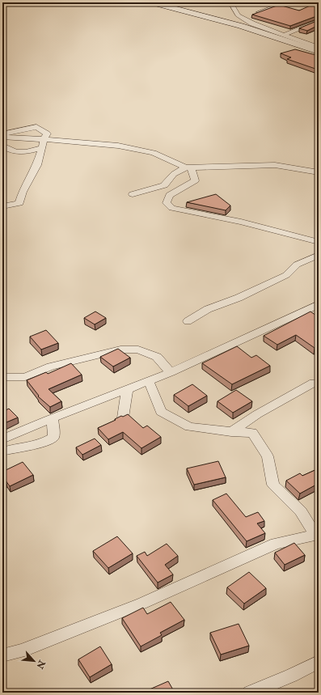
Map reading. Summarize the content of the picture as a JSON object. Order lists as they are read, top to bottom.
{
  "north": "bottom right"
}
